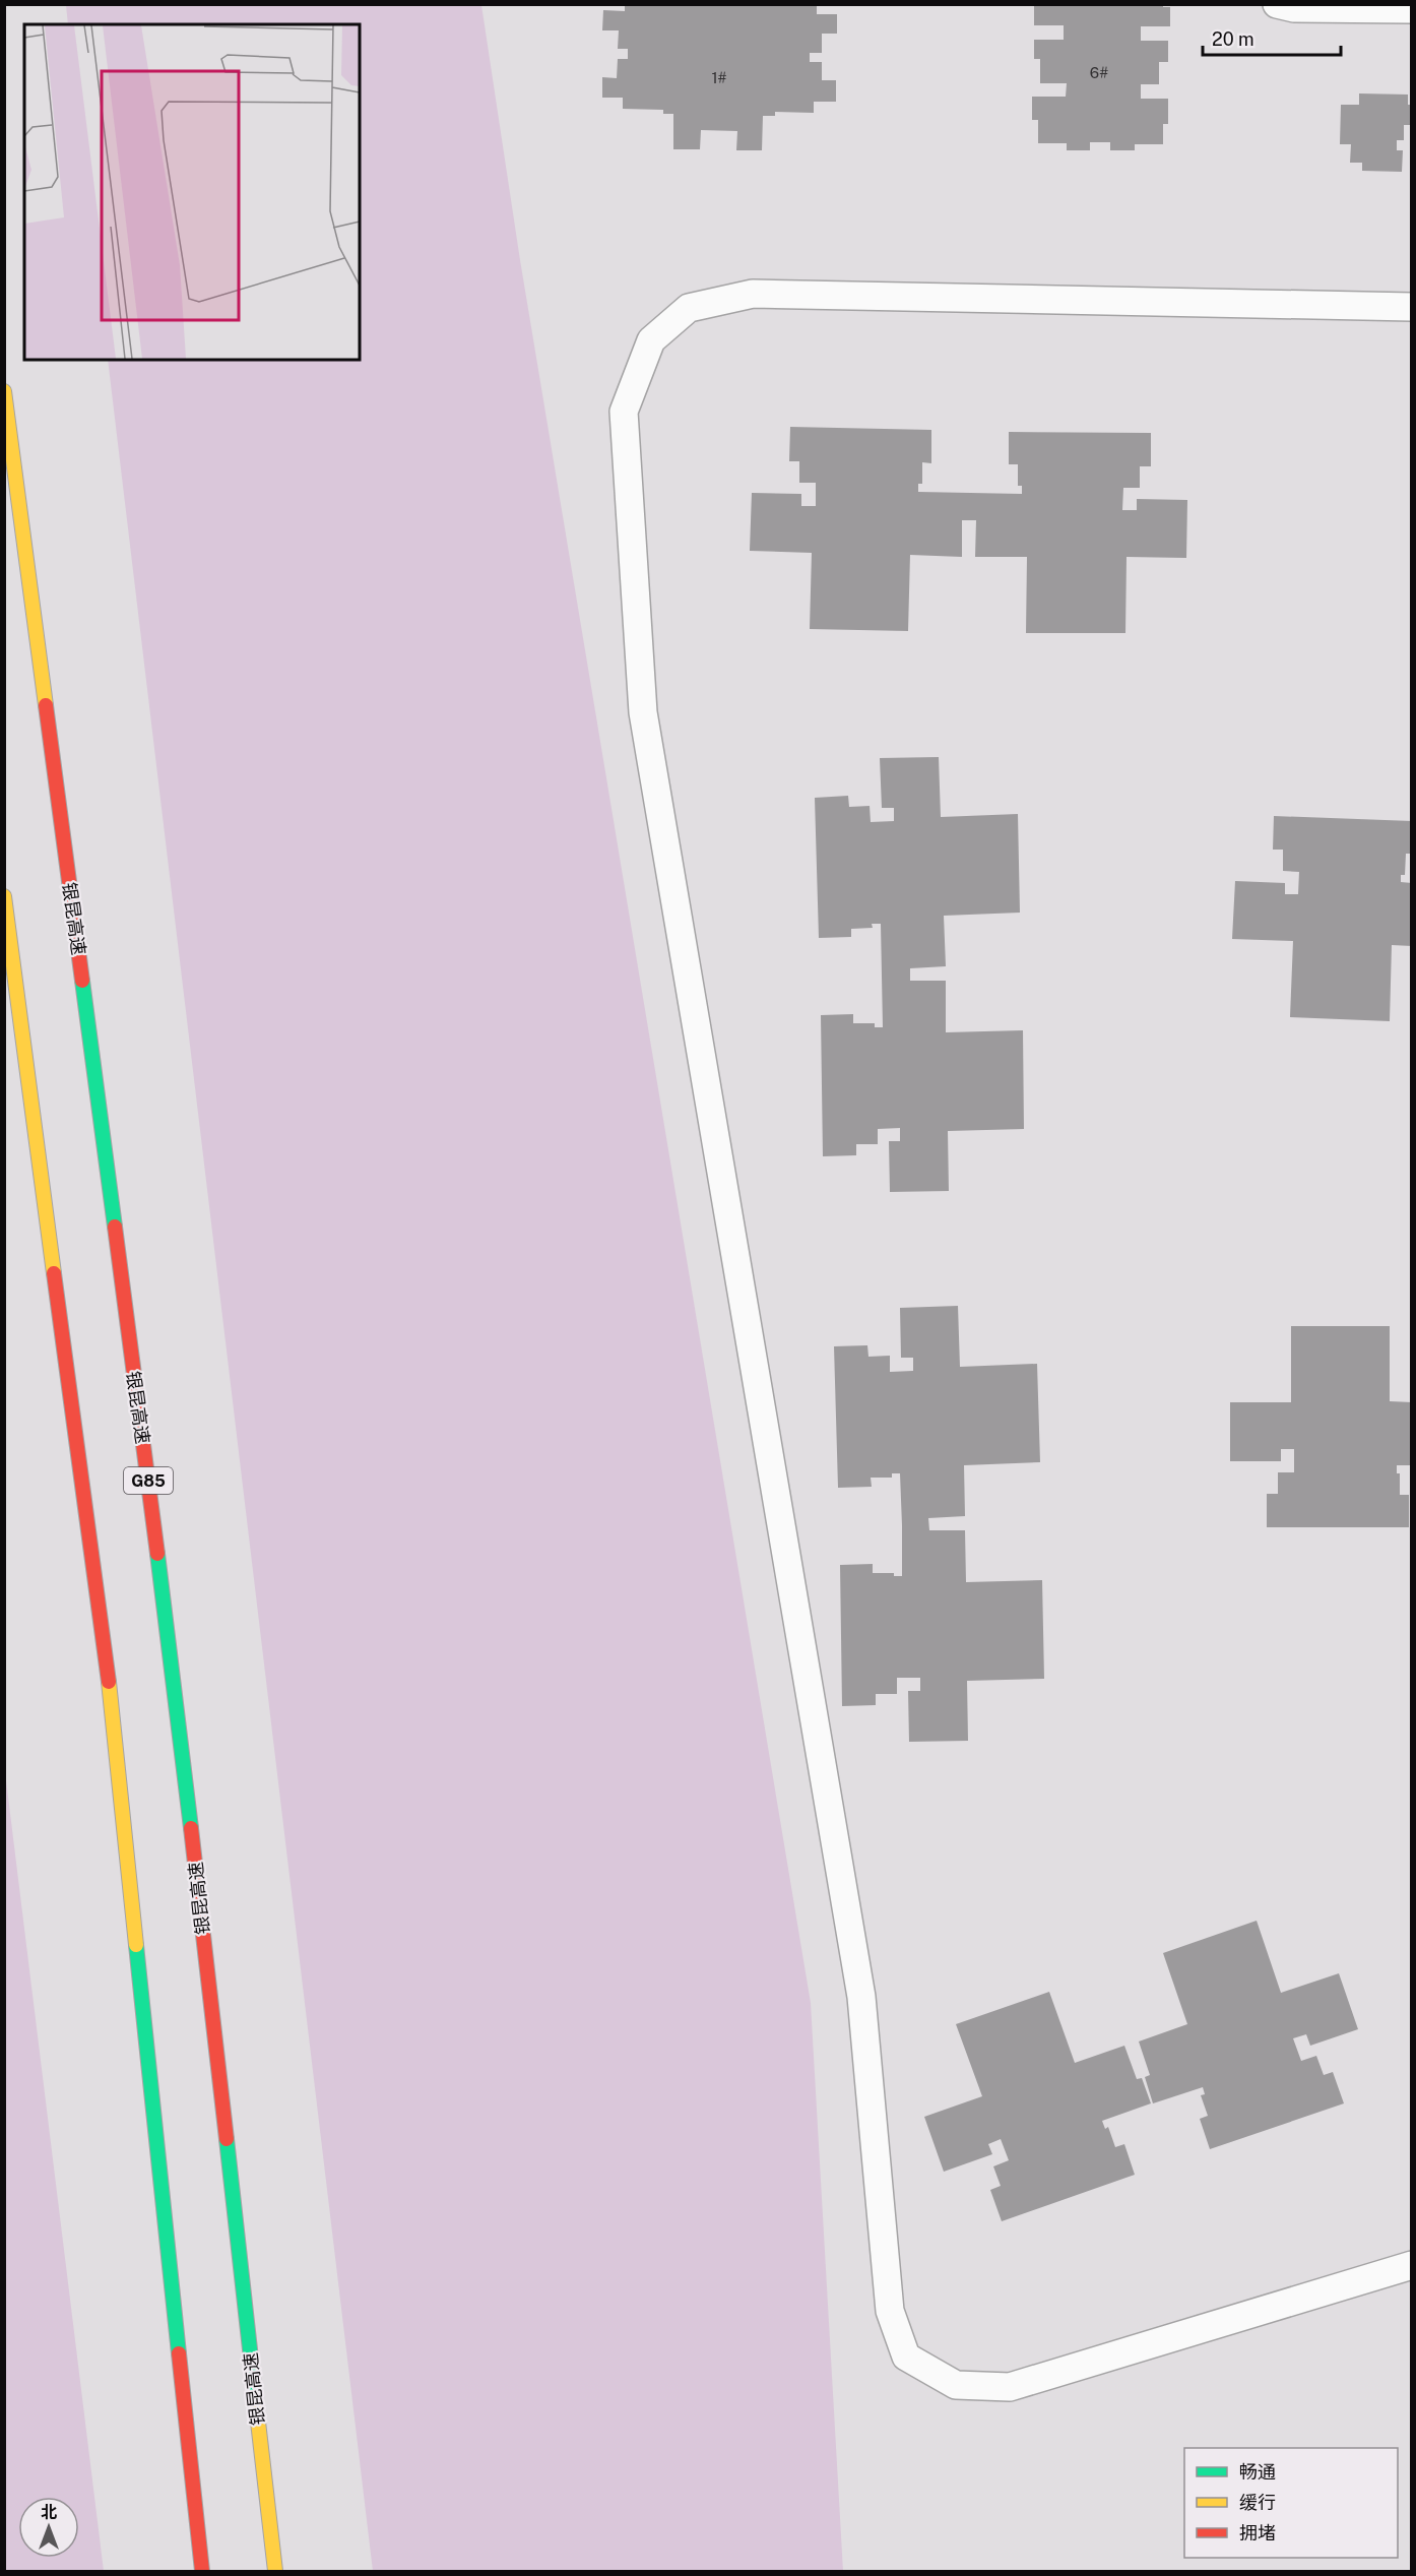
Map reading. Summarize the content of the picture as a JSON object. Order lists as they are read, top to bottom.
{
  "streets": {
    "highway": ["银昆高速", "G85"]
  },
  "house_numbers": ["6#", "1#"],
  "legend": ["畅通", "缓行", "拥堵"],
  "scale_bar": "20 m",
  "north": "top"
}
